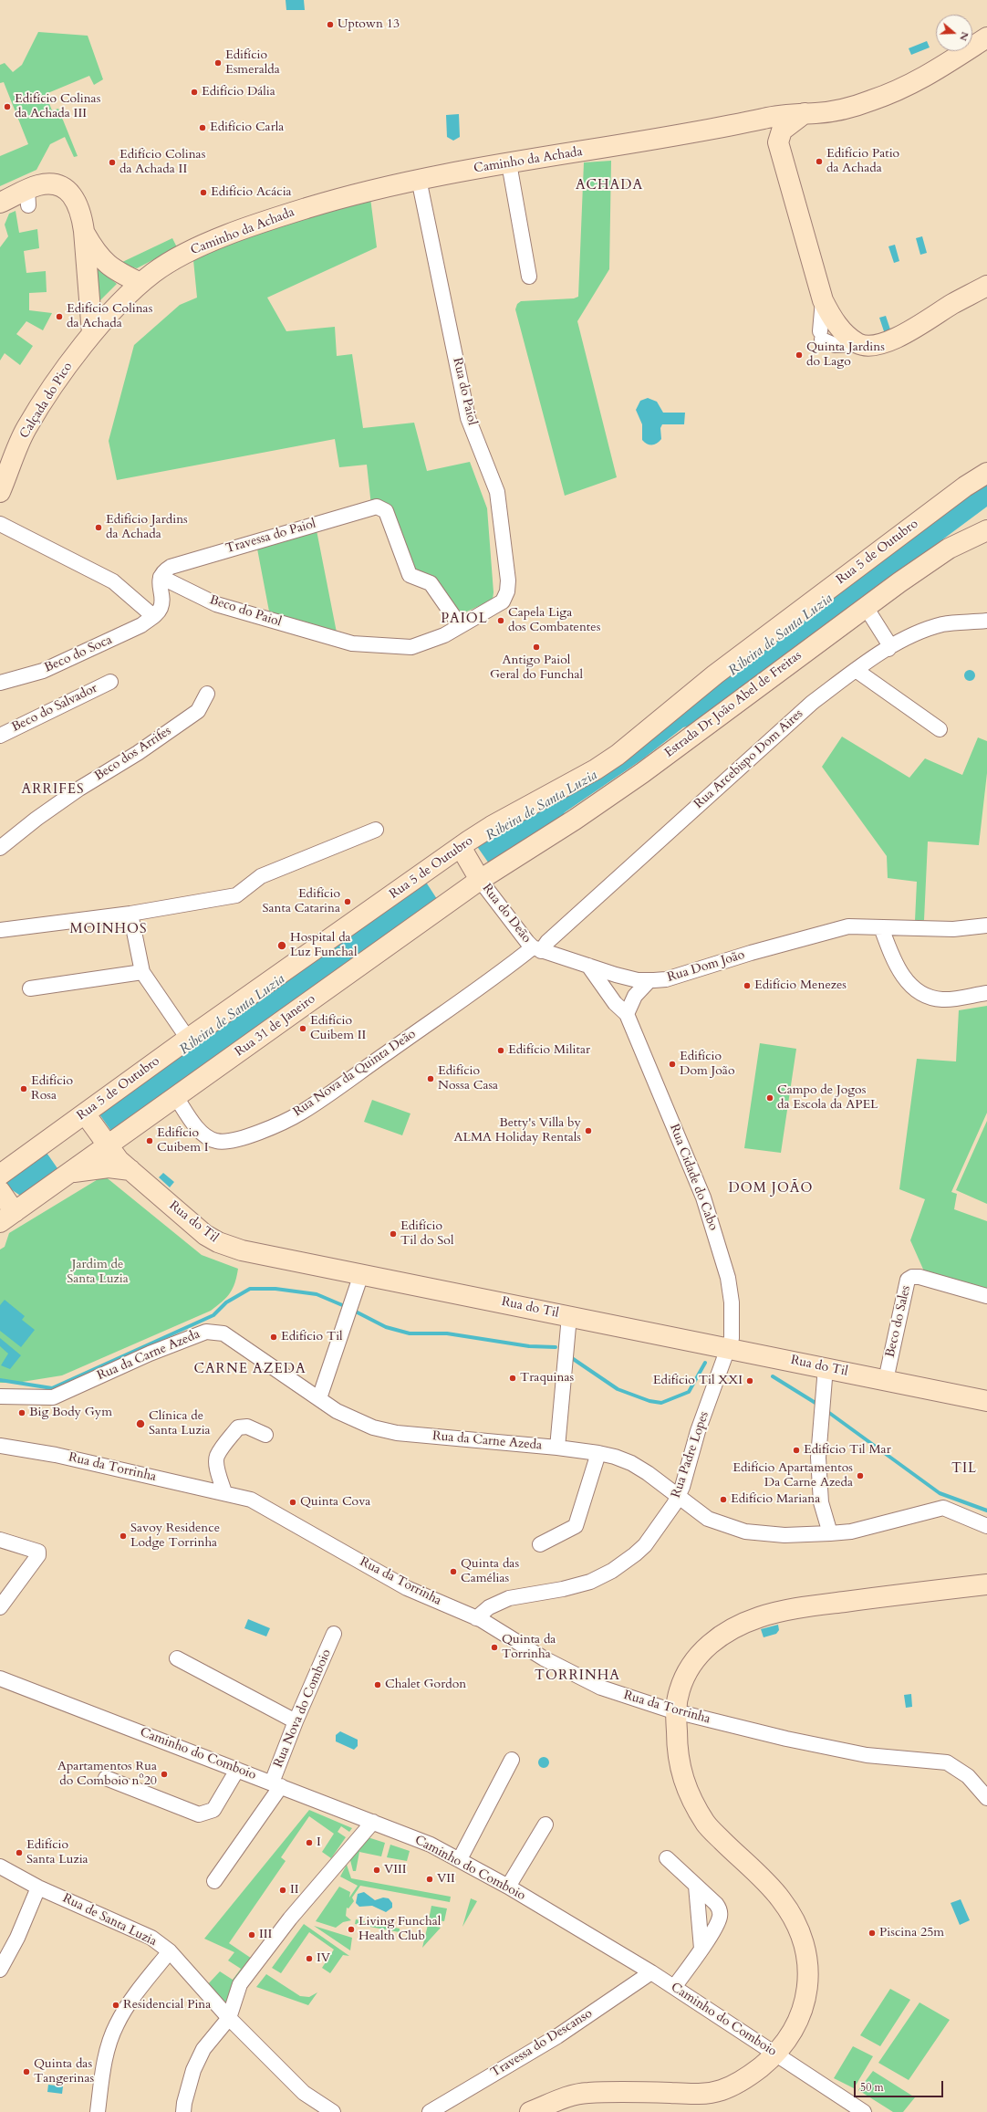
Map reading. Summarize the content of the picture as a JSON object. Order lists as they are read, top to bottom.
{
  "streets": {
    "main road": [
      "Caminho da Achada",
      "Calçada do Pico",
      "Rua 5 de Outubro",
      "Estrada Dr João Abel de Freitas",
      "Rua 31 de Janeiro",
      "Rua do Til"
    ],
    "street": [
      "Rua do Paiol",
      "Travessa do Paiol",
      "Beco do Paiol",
      "Beco do Soca",
      "Beco do Salvador",
      "Beco dos Arrifes",
      "Rua Arcebispo Dom Aires",
      "Rua do Deão",
      "Rua Dom João",
      "Rua Nova da Quinta Deão",
      "Rua Cidade do Cabo",
      "Beco do Sales",
      "Rua da Carne Azeda",
      "Rua Padre Lopes",
      "Rua da Torrinha",
      "Rua Nova do Comboio",
      "Caminho do Comboio",
      "Rua de Santa Luzia",
      "Travessa do Descanso"
    ]
  },
  "crossings": [
    ["Caminho da Achada", "Rua do Paiol"],
    ["Caminho da Achada", "Calçada do Pico"],
    ["Rua do Paiol", "Beco do Paiol"],
    ["Travessa do Paiol", "Beco do Paiol"],
    ["Rua 5 de Outubro", "Rua do Til"],
    ["Estrada Dr João Abel de Freitas", "Rua do Deão"],
    ["Estrada Dr João Abel de Freitas", "Rua 31 de Janeiro"],
    ["Rua Arcebispo Dom Aires", "Rua do Deão"],
    ["Rua Arcebispo Dom Aires", "Rua Dom João"],
    ["Rua Arcebispo Dom Aires", "Rua Nova da Quinta Deão"],
    ["Rua do Deão", "Rua Dom João"],
    ["Rua do Deão", "Rua 31 de Janeiro"],
    ["Rua do Deão", "Rua Nova da Quinta Deão"],
    ["Rua Dom João", "Rua Nova da Quinta Deão"],
    ["Rua Dom João", "Rua Cidade do Cabo"],
    ["Rua 31 de Janeiro", "Rua Nova da Quinta Deão"],
    ["Rua 31 de Janeiro", "Rua do Til"],
    ["Rua Cidade do Cabo", "Rua do Til"],
    ["Rua Cidade do Cabo", "Rua Padre Lopes"],
    ["Rua do Til", "Beco do Sales"],
    ["Rua do Til", "Rua Padre Lopes"],
    ["Rua da Carne Azeda", "Rua Padre Lopes"],
    ["Rua Padre Lopes", "Rua da Torrinha"],
    ["Rua Nova do Comboio", "Caminho do Comboio"],
    ["Caminho do Comboio", "Travessa do Descanso"]
  ],
  "districts": [
    "ACHADA",
    "PAIOL",
    "ARRIFES",
    "MOINHOS",
    "DOM JOÃO",
    "CARNE AZEDA",
    "TIL",
    "TORRINHA"
  ],
  "water": ["Ribeira de Santa Luzia"],
  "parks": ["Jardim de Santa Luzia"],
  "places": [
    "Uptown 13",
    "Edifício Esmeralda",
    "Edifício Dália",
    "Edifício Colinas da Achada III",
    "Edifício Carla",
    "Edifício Patio da Achada",
    "Edifício Colinas da Achada II",
    "Edifício Acácia",
    "Edifício Colinas da Achada",
    "Quinta Jardins do Lago",
    "Edifício Jardins da Achada",
    "Capela Liga dos Combatentes",
    "Antigo Paiol Geral do Funchal",
    "Edifício Santa Catarina",
    "Hospital da Luz Funchal",
    "Edifício Menezes",
    "Edifício Cuibem II",
    "Edifício Militar",
    "Edifício Dom João",
    "Edifício Nossa Casa",
    "Edifício Rosa",
    "Campo de Jogos da Escola da APEL",
    "Betty's Villa by ALMA Holiday Rentals",
    "Edifício Cuibem I",
    "Edifício Til do Sol",
    "Edifício Til",
    "Traquinas",
    "Edifício Til XXI",
    "Big Body Gym",
    "Clínica de Santa Luzia",
    "Edifício Til Mar",
    "Edifício Apartamentos Da Carne Azeda",
    "Edifício Mariana",
    "Quinta Cova",
    "Savoy Residence Lodge Torrinha",
    "Quinta das Camélias",
    "Quinta da Torrinha",
    "Chalet Gordon",
    "Apartamentos Rua do Comboio nº20",
    "I",
    "Edifício Santa Luzia",
    "VIII",
    "VII",
    "II",
    "Living Funchal Health Club",
    "Piscina 25m",
    "III",
    "IV",
    "Residencial Pina",
    "Quinta das Tangerinas"
  ],
  "scale_bar": "50 m",
  "north": "right"
}
